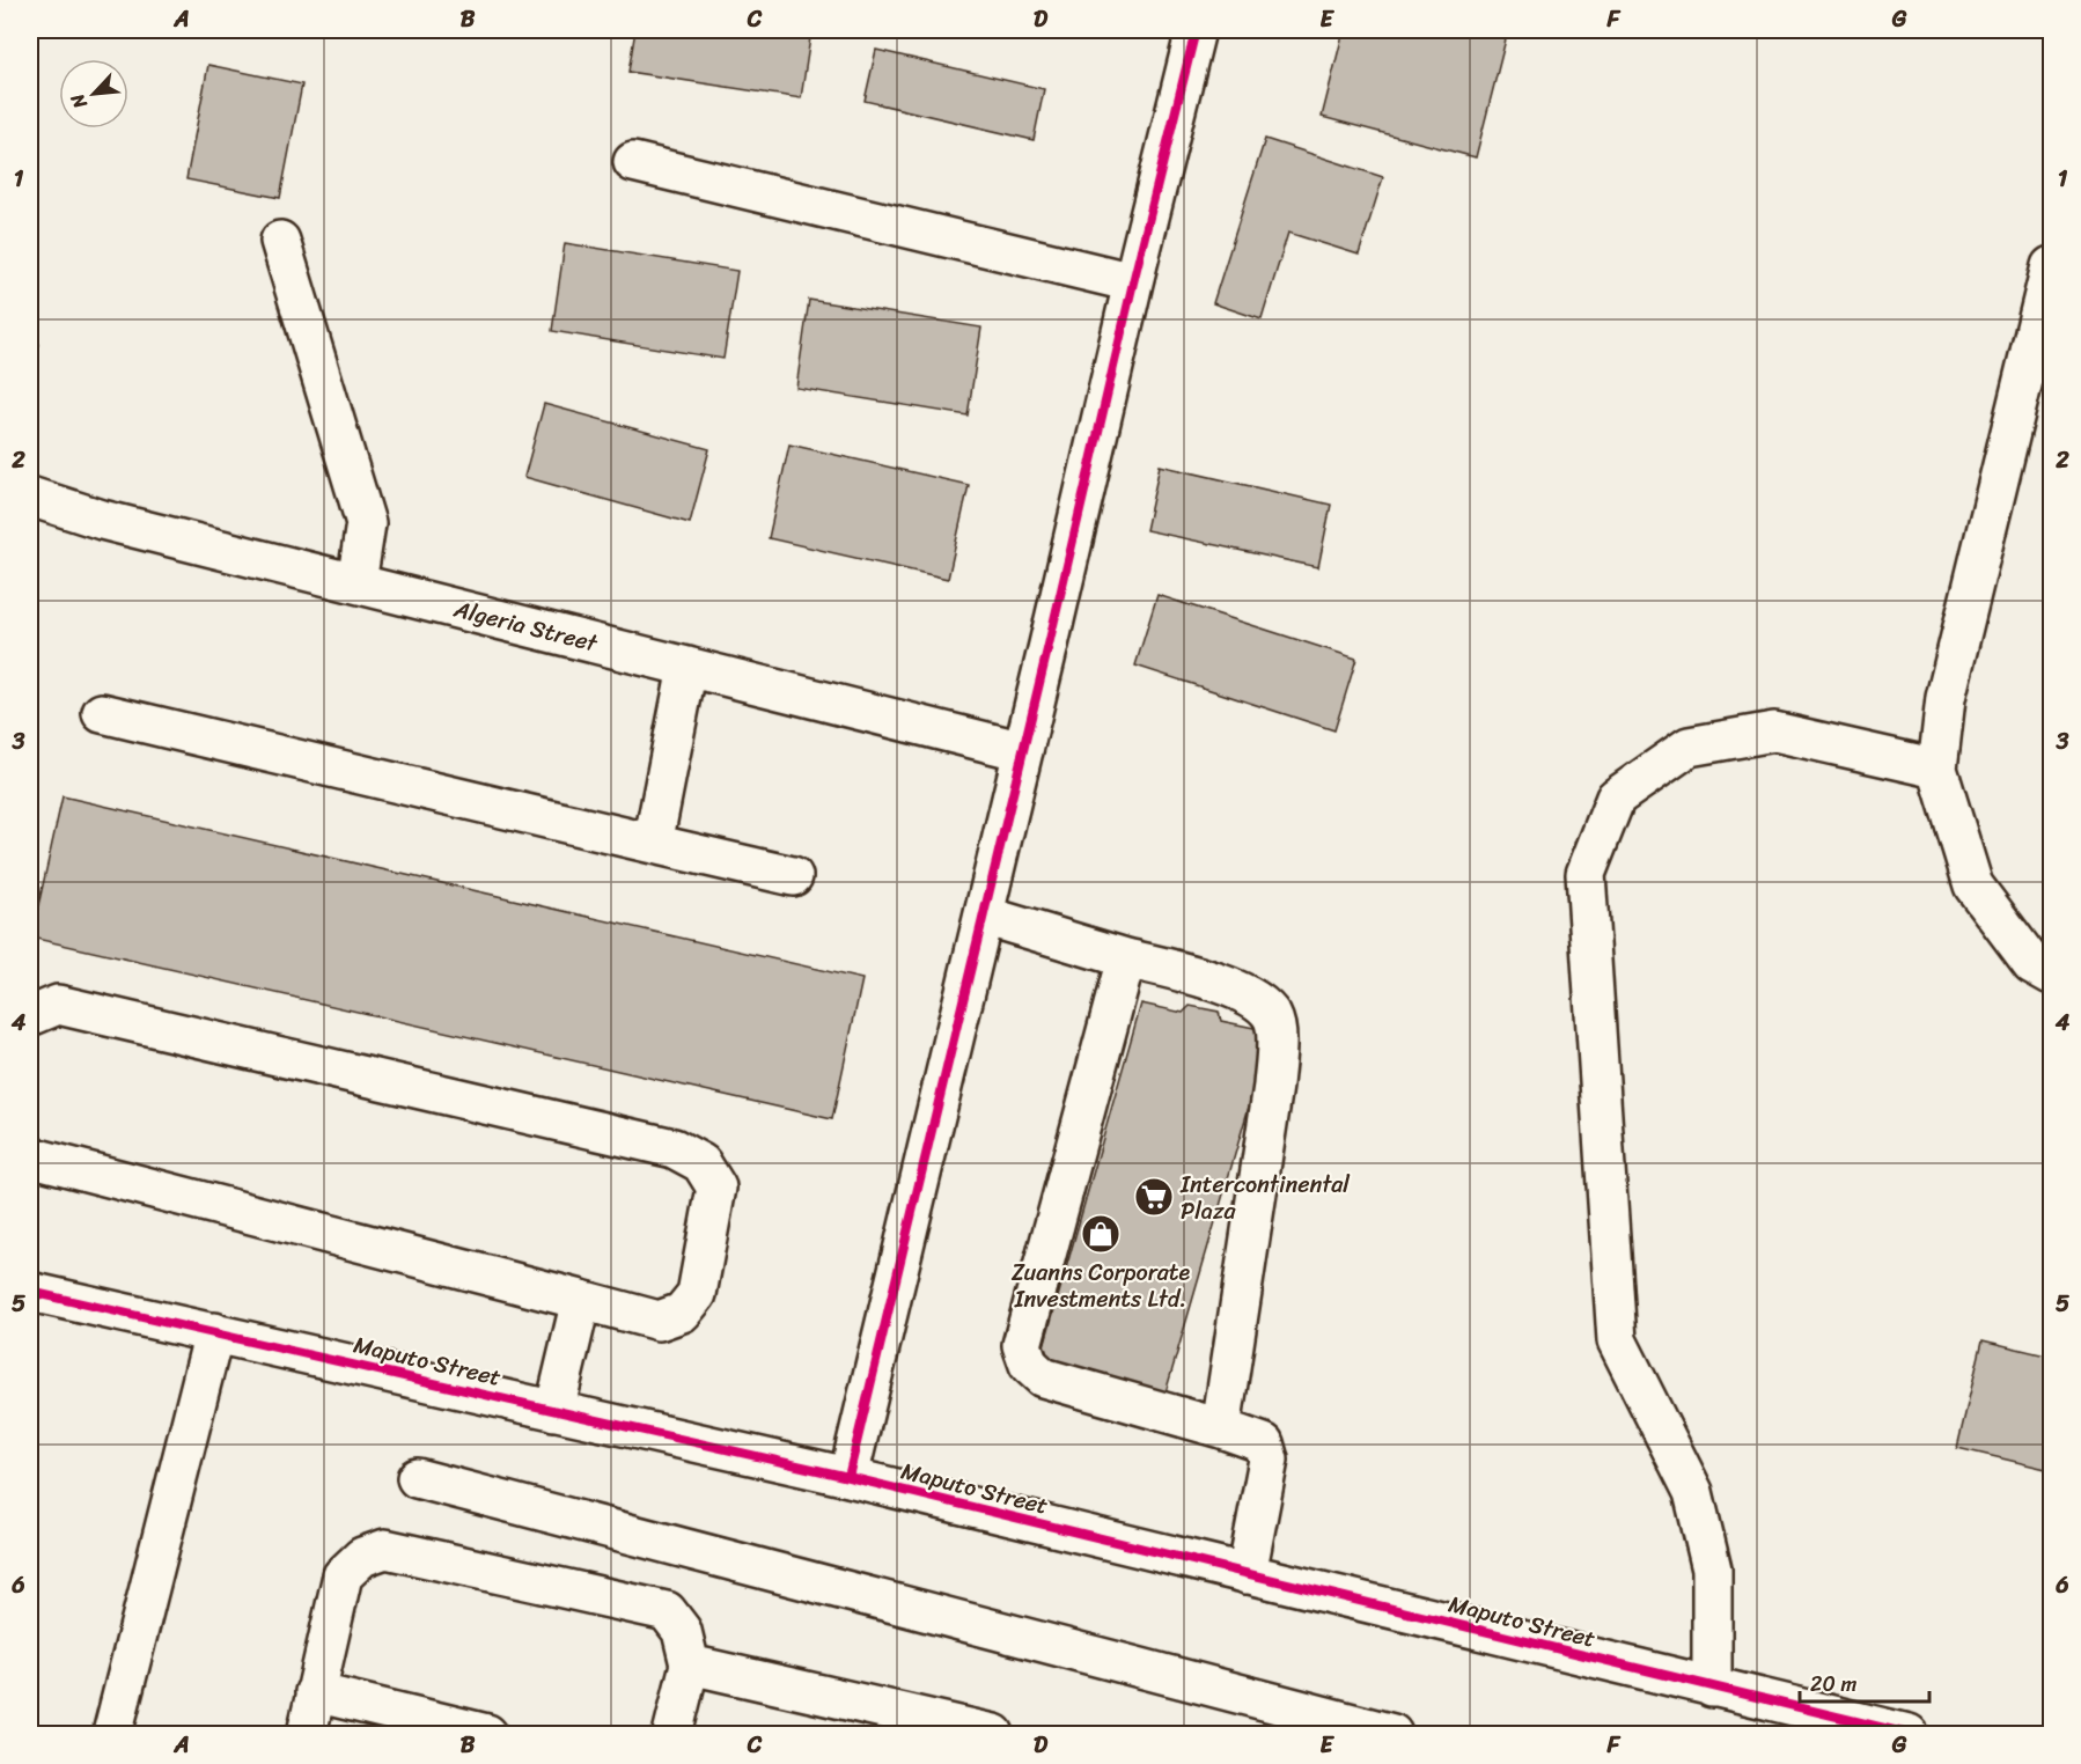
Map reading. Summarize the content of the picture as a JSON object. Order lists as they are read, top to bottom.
{
  "streets": {
    "street": ["Algeria Street", "Maputo Street"]
  },
  "places": {
    "supermarket": ["Intercontinental Plaza"],
    "shop": ["Zuanns Corporate Investments Ltd."]
  },
  "scale_bar": "20 m",
  "north": "bottom left",
  "grid": {
    "columns": [
      "A",
      "B",
      "C",
      "D",
      "E",
      "F",
      "G"
    ],
    "rows": [
      "1",
      "2",
      "3",
      "4",
      "5",
      "6"
    ]
  }
}
